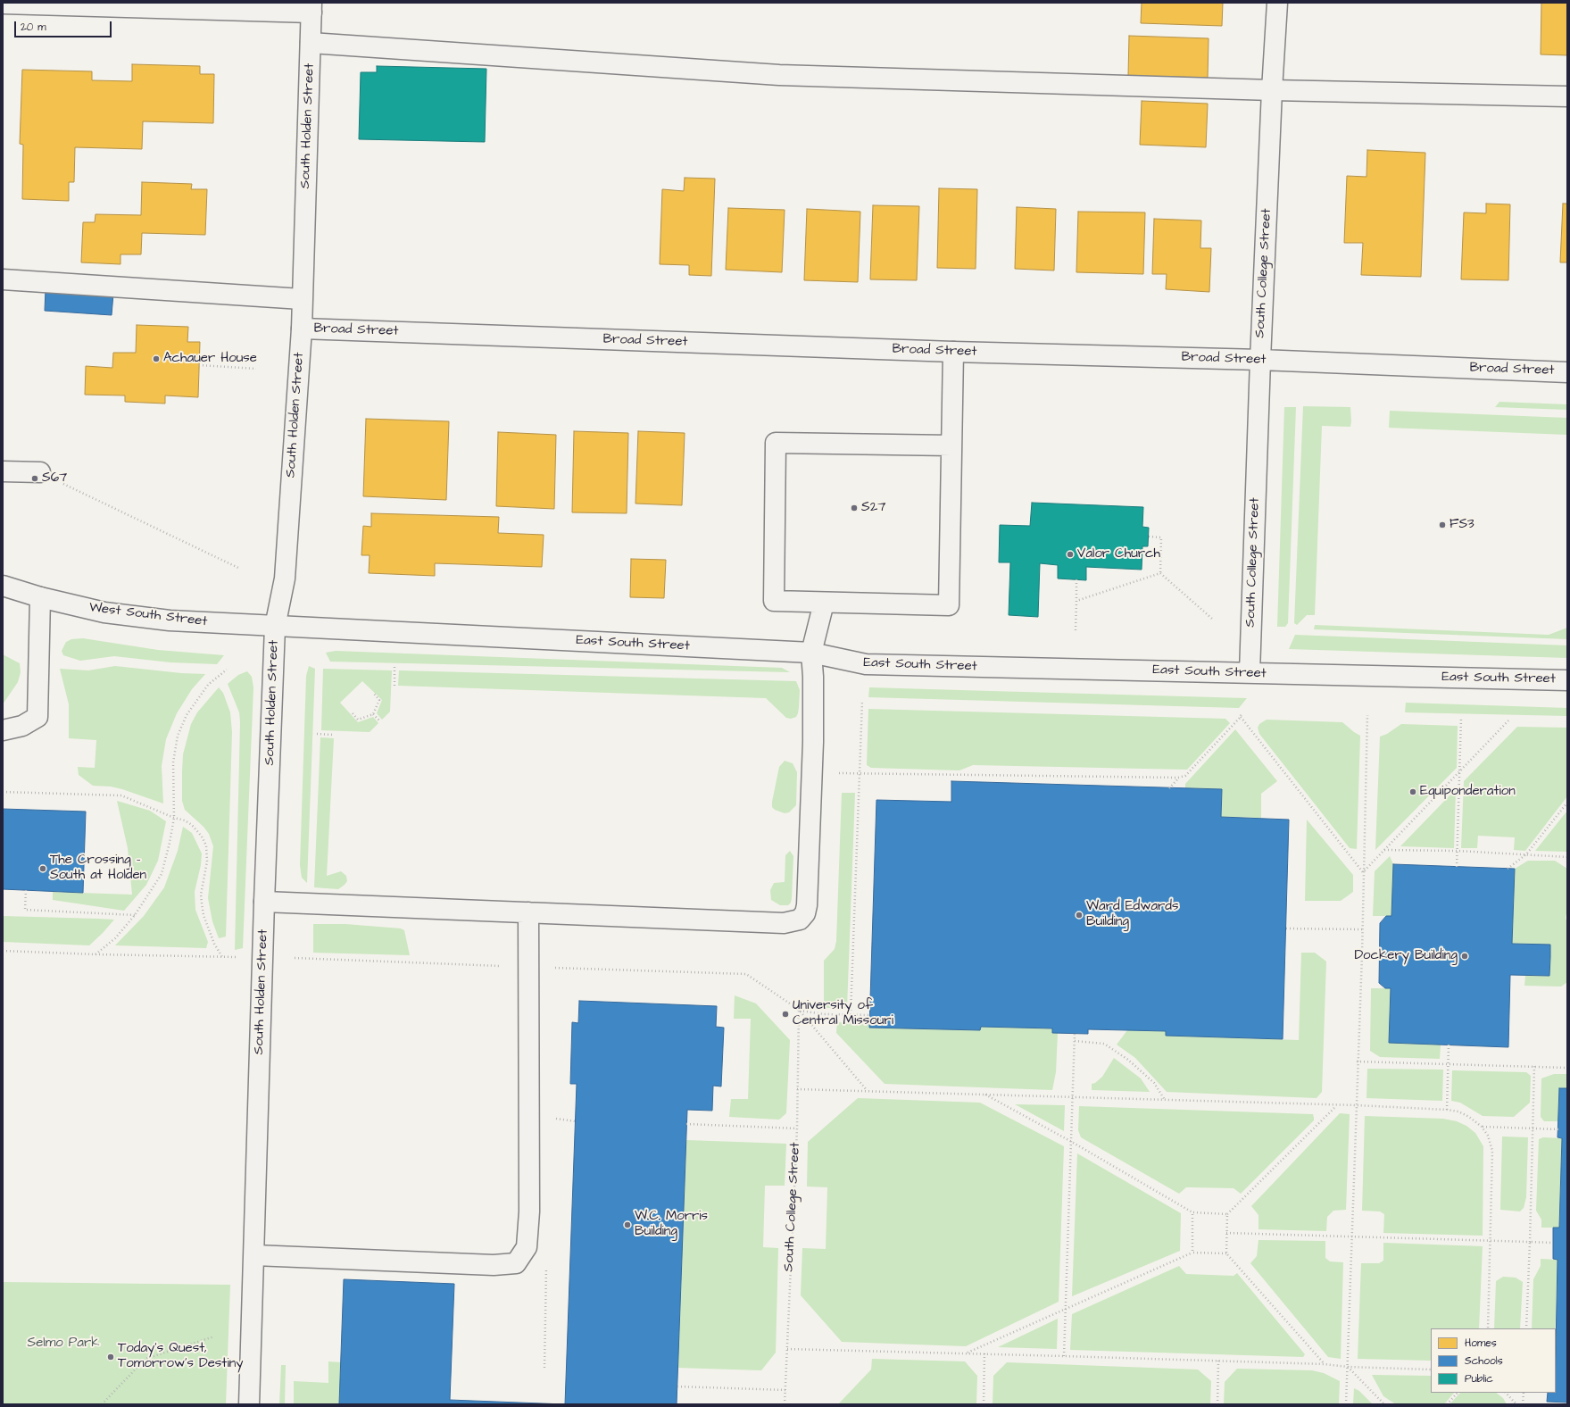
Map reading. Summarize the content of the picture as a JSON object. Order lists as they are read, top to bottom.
{
  "streets": {
    "street": [
      "South Holden Street",
      "South College Street",
      "Broad Street",
      "West South Street",
      "East South Street"
    ]
  },
  "crossings": [
    ["South Holden Street", "Broad Street"],
    ["South Holden Street", "West South Street"],
    ["South Holden Street", "East South Street"],
    ["South College Street", "Broad Street"],
    ["South College Street", "East South Street"],
    ["West South Street", "East South Street"]
  ],
  "parks": ["Selmo Park"],
  "places": [
    "Achauer House",
    "S67",
    "S27",
    "FS3",
    "Valor Church",
    "Equiponderation",
    "The Crossing – South at Holden",
    "Ward Edwards Building",
    "Dockery Building",
    "University of Central Missouri",
    "W.C. Morris Building",
    "Today’s Quest, Tomorrow’s Destiny"
  ],
  "legend": ["Homes", "Schools", "Public"],
  "scale_bar": "20 m"
}
